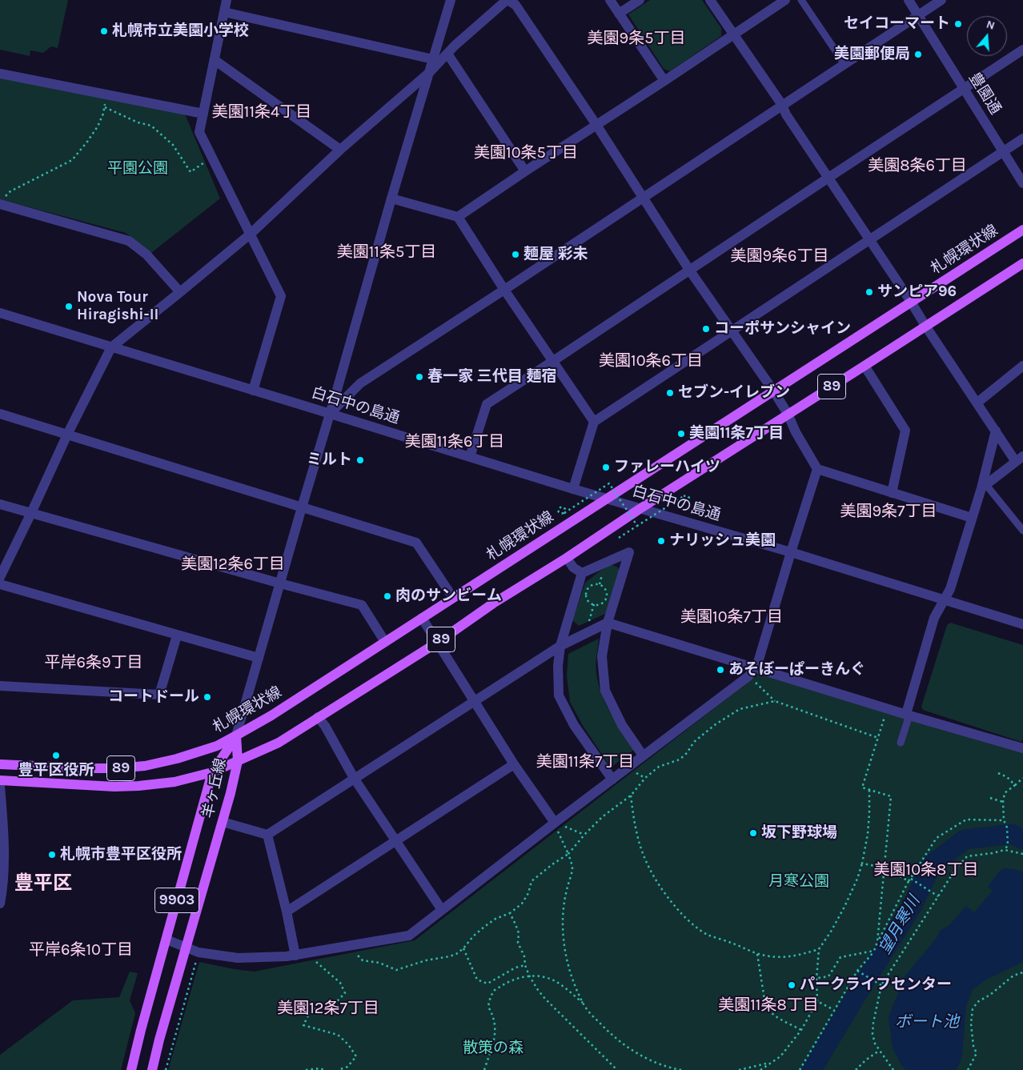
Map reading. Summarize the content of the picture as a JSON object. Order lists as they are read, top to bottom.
{
  "streets": {
    "main road": [
      "札幌環状線",
      "89",
      "羊ヶ丘線",
      "9903"
    ],
    "street": ["豊園通", "白石中の島通"]
  },
  "crossings": [
    ["札幌環状線", "白石中の島通"],
    ["札幌環状線", "羊ヶ丘線"],
    ["89", "白石中の島通"],
    ["89", "羊ヶ丘線"]
  ],
  "districts": [
    "美園9条5丁目",
    "美園11条4丁目",
    "美園10条5丁目",
    "美園8条6丁目",
    "美園11条5丁目",
    "美園9条6丁目",
    "美園10条6丁目",
    "美園11条6丁目",
    "美園9条7丁目",
    "美園12条6丁目",
    "美園10条7丁目",
    "平岸6条9丁目",
    "美園11条7丁目",
    "美園10条8丁目",
    "豊平区",
    "平岸6条10丁目",
    "美園11条8丁目",
    "美園12条7丁目"
  ],
  "water": ["望月寒川", "ボート池"],
  "parks": ["平園公園", "月寒公園", "散策の森"],
  "places": [
    "セイコーマート",
    "札幌市立美園小学校",
    "美園郵便局",
    "麺屋 彩未",
    "サンピア96",
    "Nova Tour Hiragishi-II",
    "コーポサンシャイン",
    "春一家 三代目 麺宿",
    "セブン-イレブン",
    "美園11条7丁目",
    "ミルト",
    "ファレーハイツ",
    "ナリッシュ美園",
    "肉のサンビーム",
    "あそぼーぱーきんぐ",
    "コートドール",
    "豊平区役所",
    "坂下野球場",
    "札幌市豊平区役所",
    "パークライフセンター"
  ],
  "north": "top"
}
